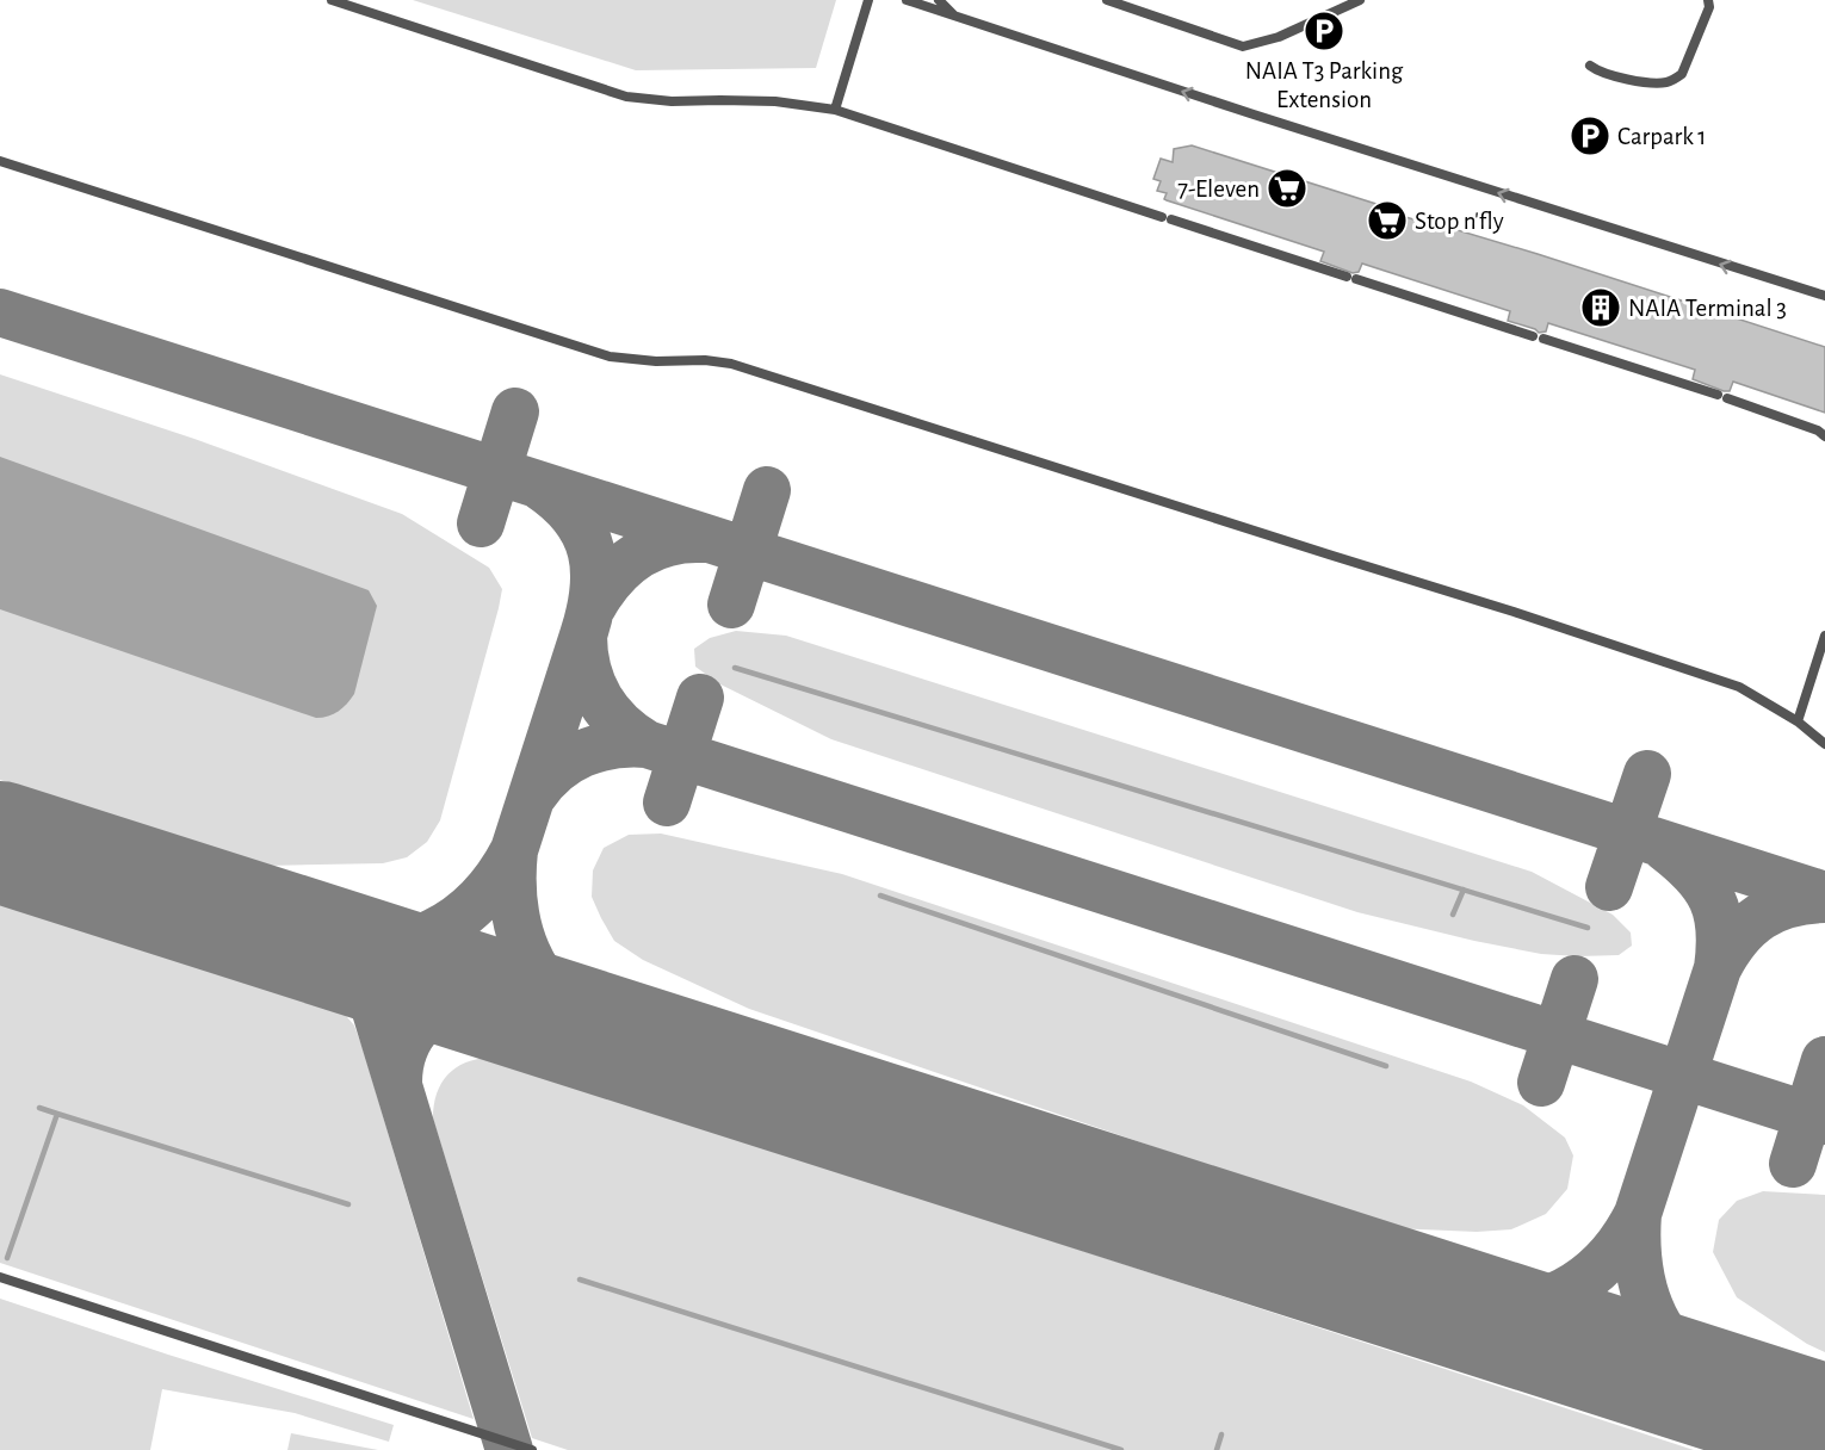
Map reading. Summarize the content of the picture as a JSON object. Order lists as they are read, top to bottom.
{
  "places": {
    "parking": ["NAIA T3 Parking Extension", "Carpark 1"],
    "supermarket": ["7-Eleven", "Stop n'fly"],
    "building": ["NAIA Terminal 3"]
  }
}
